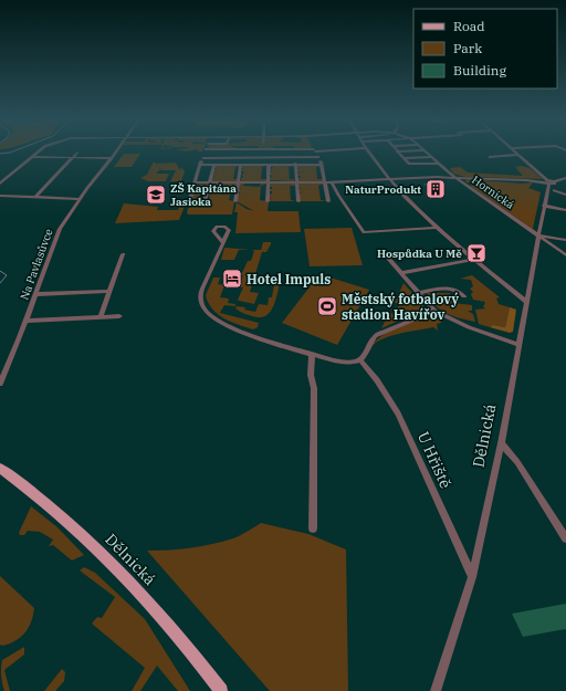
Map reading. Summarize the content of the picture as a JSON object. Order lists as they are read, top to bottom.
{
  "streets": {
    "main road": ["Dělnická"],
    "street": ["Hornická", "Na Pavlasůvce", "U Hřiště"]
  },
  "crossings": [
    ["Hornická", "Dělnická"],
    ["Dělnická", "U Hřiště"]
  ],
  "places": {
    "building": ["NaturProdukt"],
    "school or university": ["ZŠ Kapitána Jasioka"],
    "bar": ["Hospůdka U Mě"],
    "hotel": ["Hotel Impuls"],
    "sports": ["Městský fotbalový stadion Havířov"]
  },
  "legend": ["Road", "Park", "Building"]
}
